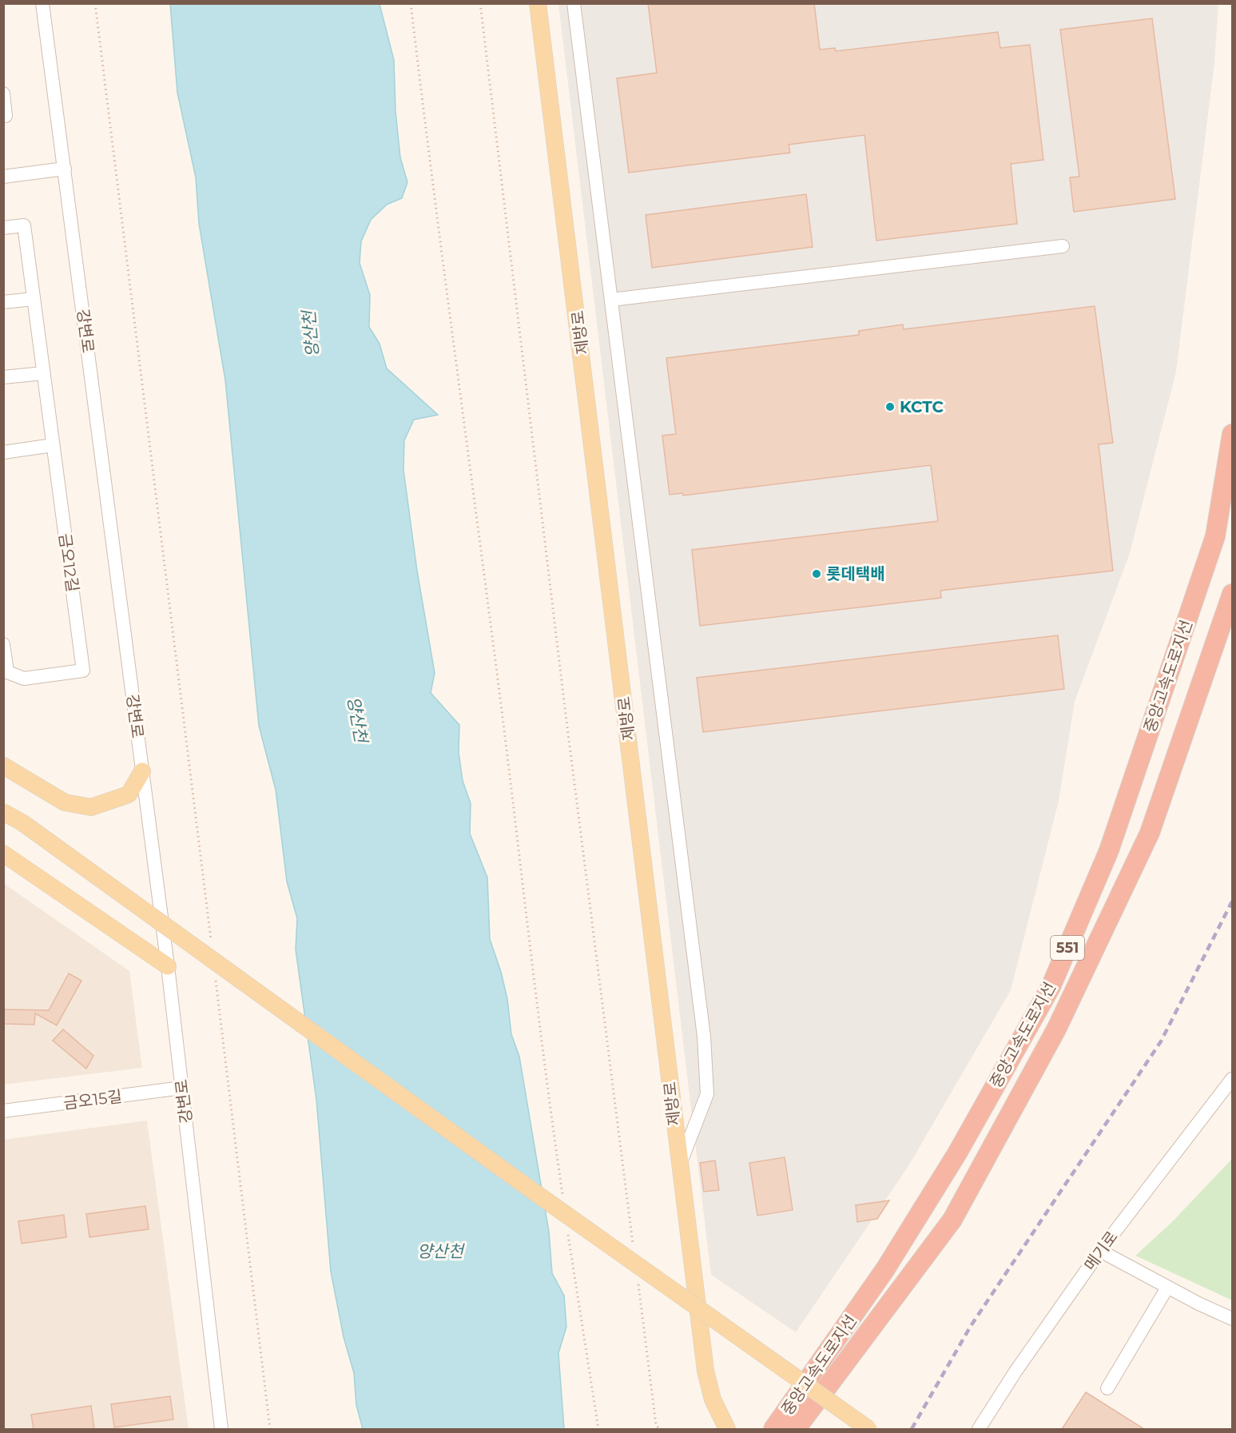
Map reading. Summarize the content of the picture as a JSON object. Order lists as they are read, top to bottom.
{
  "streets": {
    "highway": ["중앙고속도로지선", "551"],
    "main road": ["제방로"],
    "street": [
      "강변로",
      "금오12길",
      "금오15길",
      "메기로"
    ]
  },
  "crossings": [
    ["강변로", "금오15길"]
  ],
  "water": ["양산천"],
  "places": ["KCTC", "롯데택배"]
}
